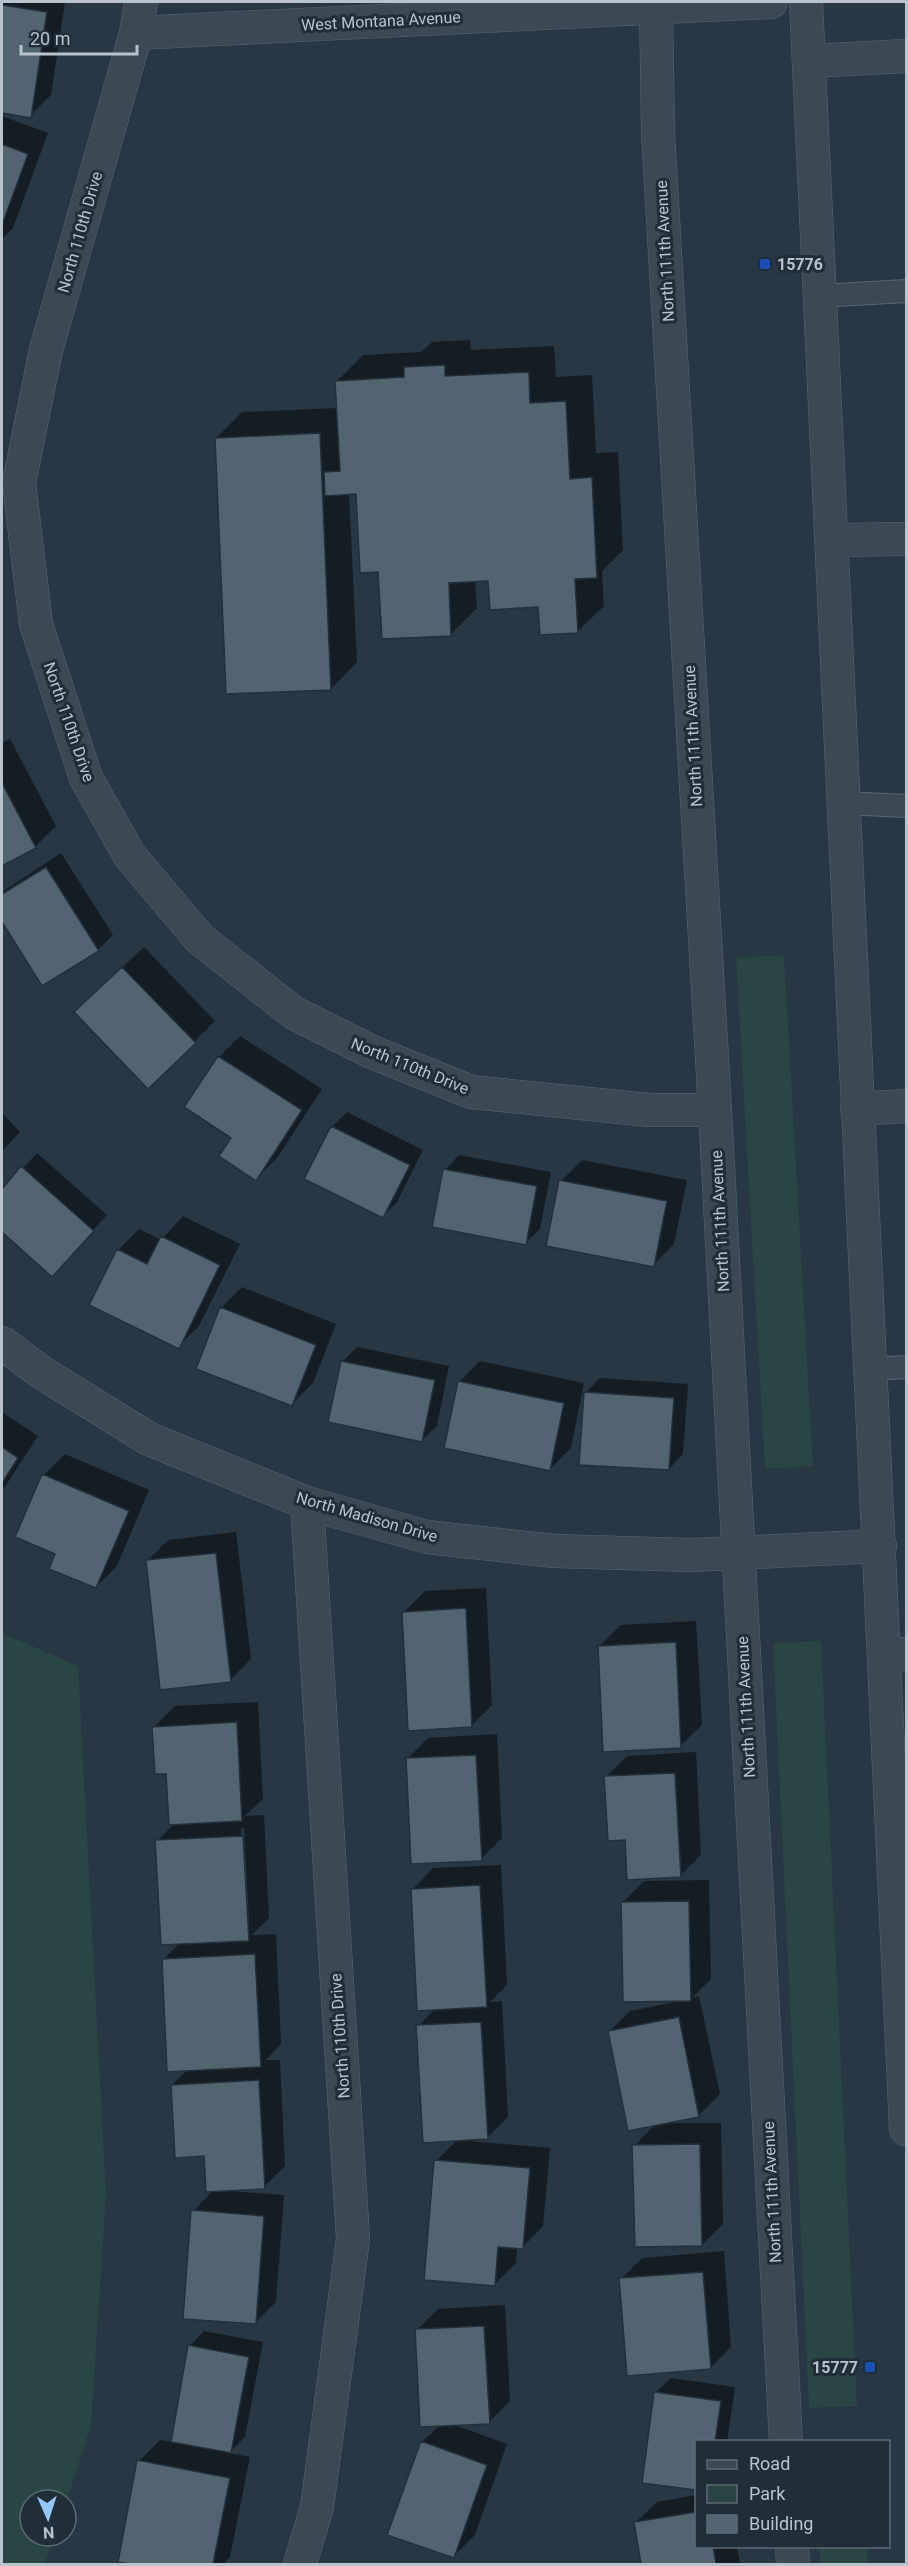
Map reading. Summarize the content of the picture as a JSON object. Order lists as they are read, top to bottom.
{
  "streets": {
    "street": [
      "West Montana Avenue",
      "North 110th Drive",
      "North 111th Avenue",
      "North Madison Drive"
    ]
  },
  "crossings": [
    ["West Montana Avenue", "North 110th Drive"],
    ["West Montana Avenue", "North 111th Avenue"],
    ["North 110th Drive", "North 111th Avenue"],
    ["North 110th Drive", "North Madison Drive"],
    ["North 111th Avenue", "North Madison Drive"]
  ],
  "places": {
    "transit": ["15776", "15777"]
  },
  "legend": ["Road", "Park", "Building"],
  "scale_bar": "20 m",
  "north": "bottom"
}
